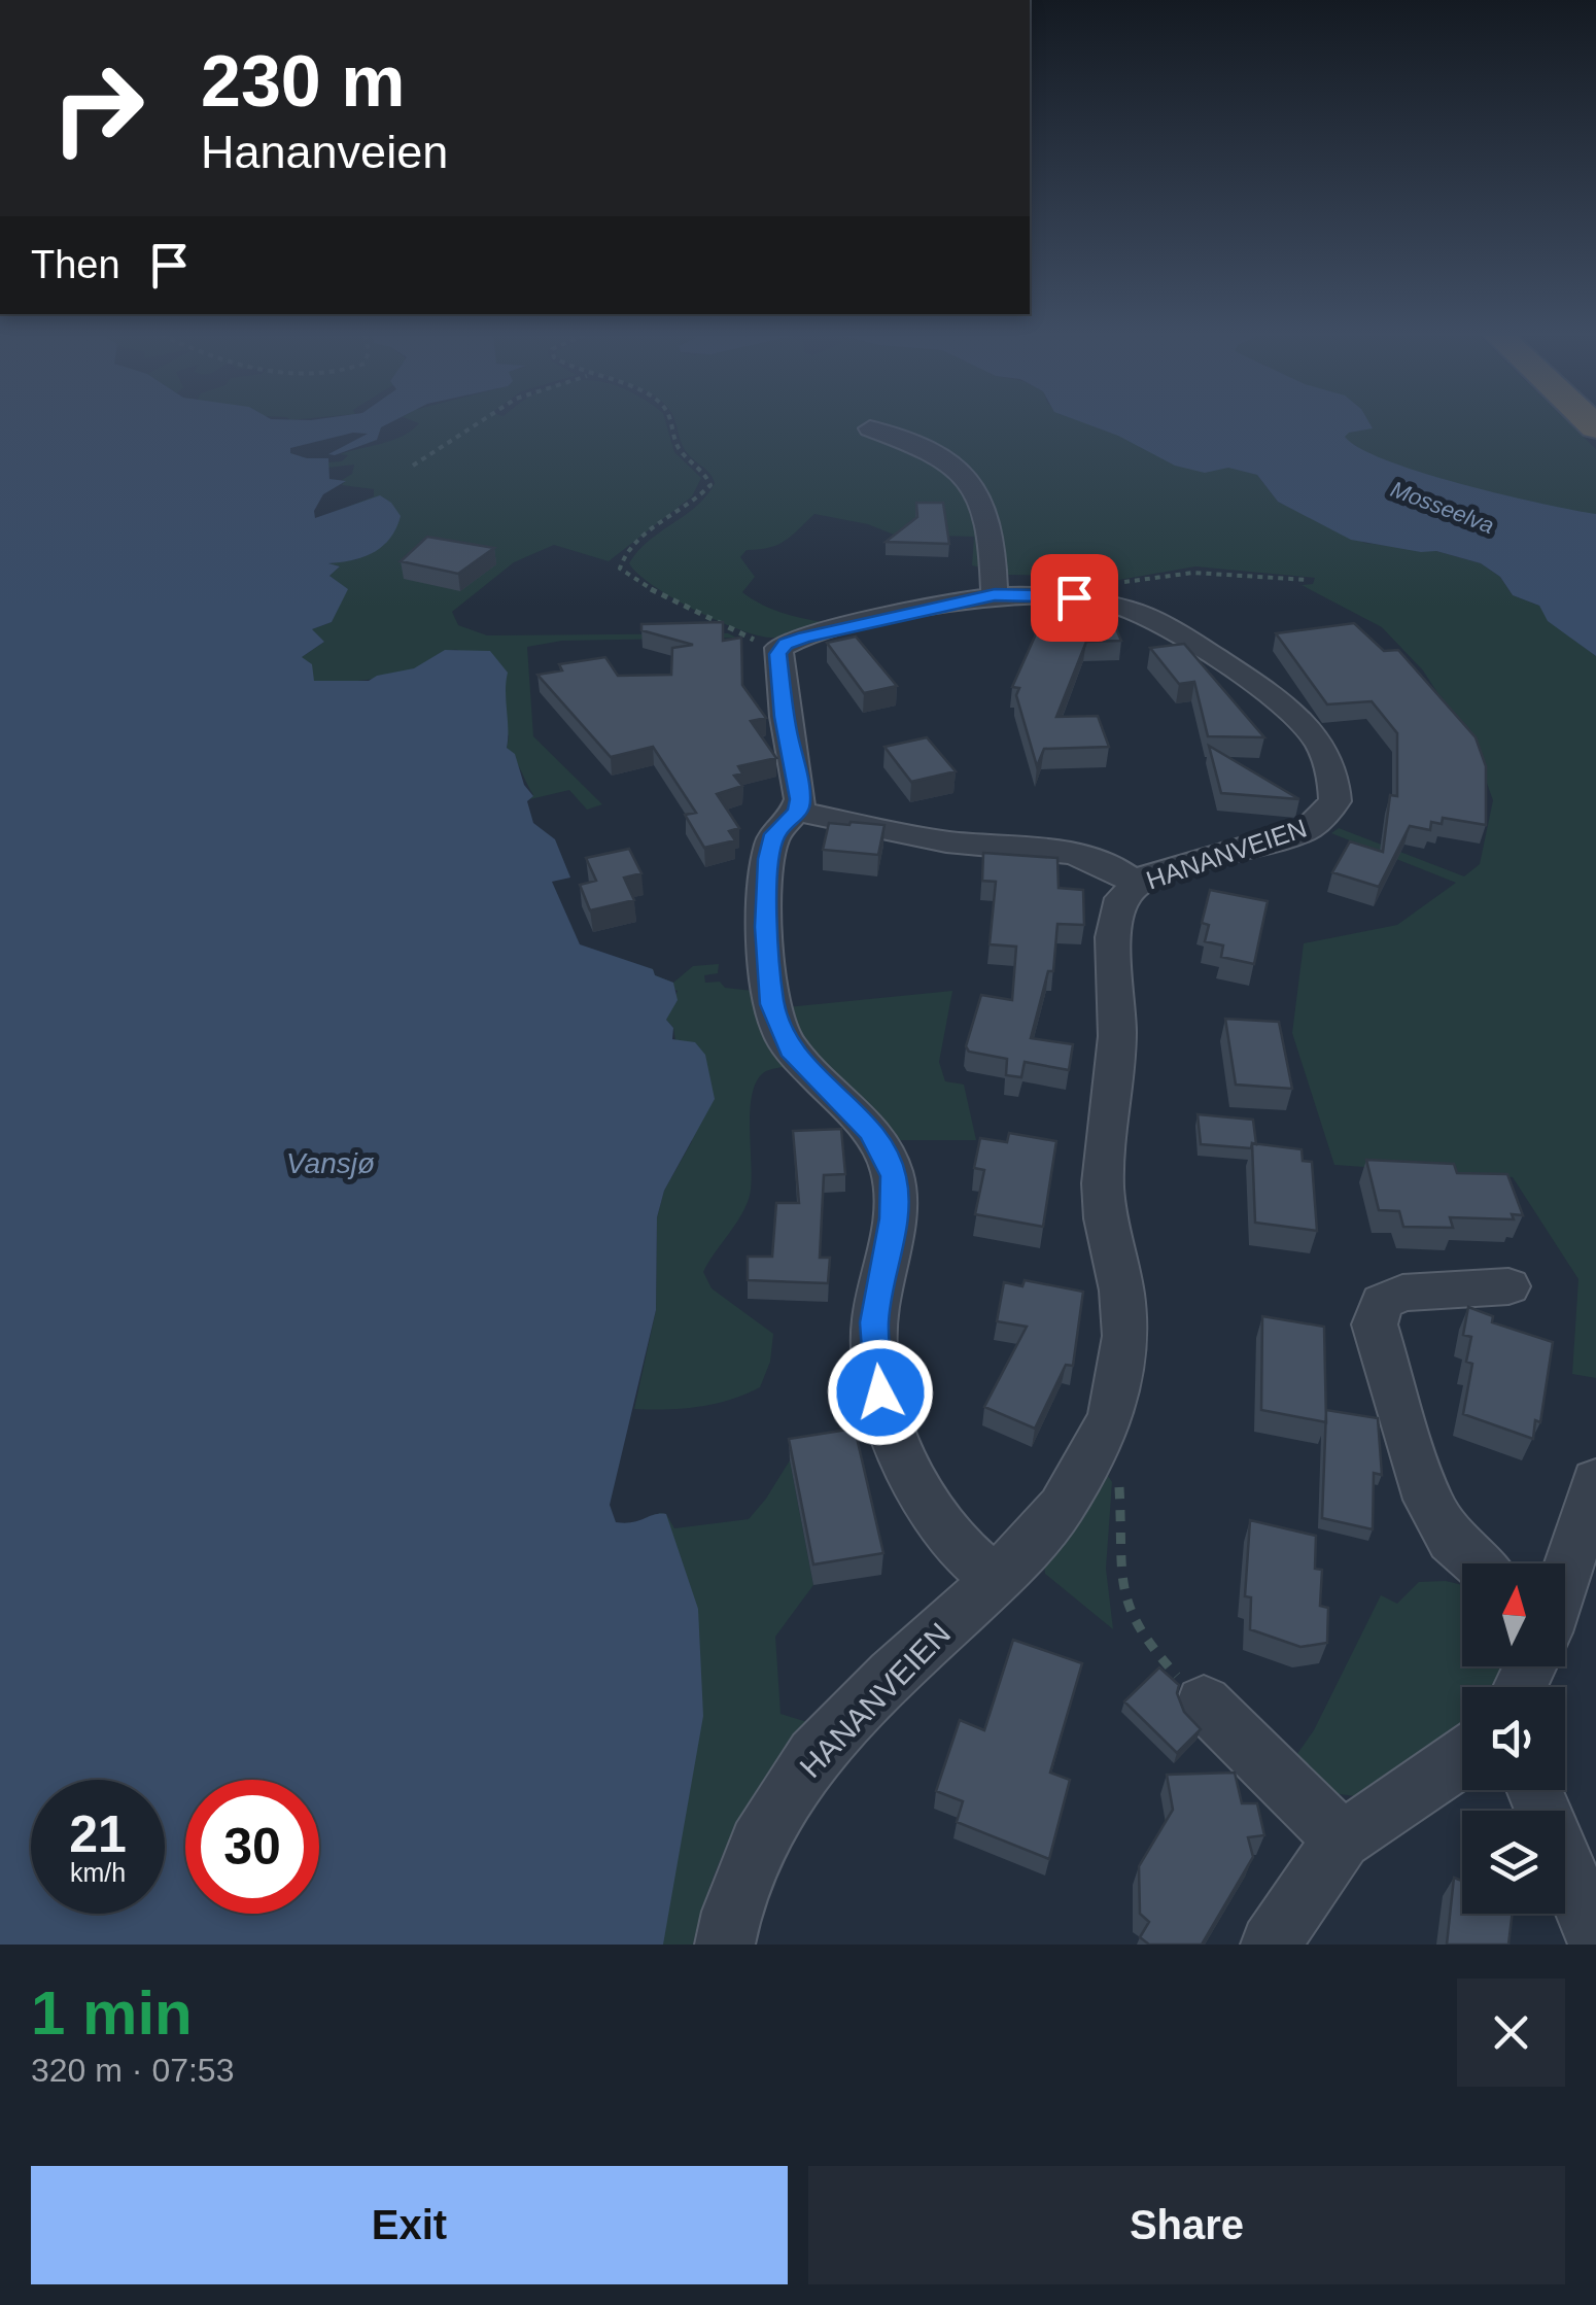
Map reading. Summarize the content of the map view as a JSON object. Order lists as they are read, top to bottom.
{
  "streets": {
    "street": ["HANANVEIEN"]
  },
  "water": ["Mosseelva", "Vansjø"],
  "north": "top",
  "page": {
    "turn": ["230 m", "Hananveien"],
    "then": "Then",
    "speed": "21 km/h",
    "limit": "30",
    "heading": ["1 min", "320 m · 07:53"],
    "buttons": ["Exit", "Share"]
  }
}
